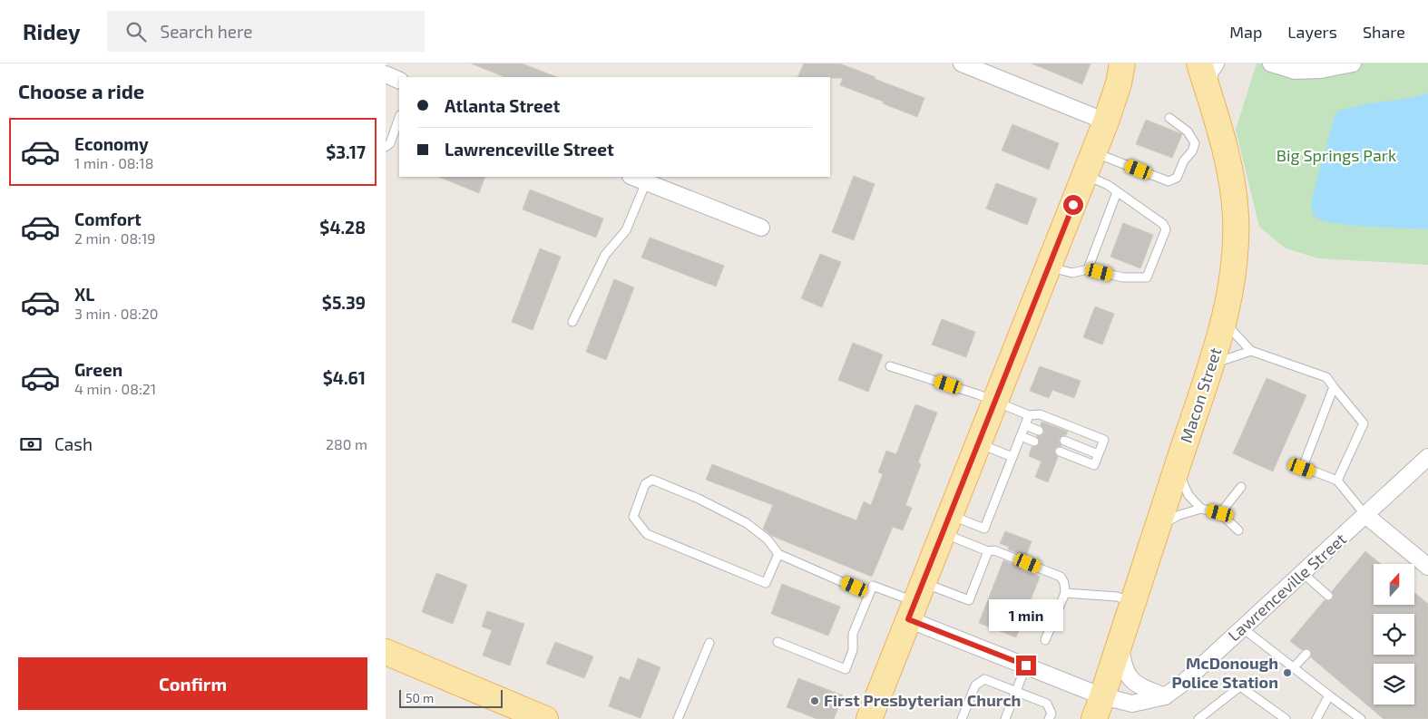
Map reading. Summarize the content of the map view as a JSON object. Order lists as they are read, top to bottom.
{
  "streets": {
    "main road": ["Macon Street"],
    "street": ["Lawrenceville Street"]
  },
  "crossings": [
    ["Macon Street", "Lawrenceville Street"]
  ],
  "parks": ["Big Springs Park"],
  "places": ["McDonough Police Station", "First Presbyterian Church"],
  "scale_bar": "50 m",
  "north": "top",
  "page": {
    "header": "Ridey",
    "search": "Search here",
    "nav": ["Map", "Layers", "Share"],
    "heading": "Choose a ride",
    "banner": ["Atlanta Street", "Lawrenceville Street"],
    "list": [
      {
        "name": "Economy",
        "note": "1 min · 08:18",
        "value": "$3.17"
      },
      {
        "name": "Comfort",
        "note": "2 min · 08:19",
        "value": "$4.28"
      },
      {
        "name": "XL",
        "note": "3 min · 08:20",
        "value": "$5.39"
      },
      {
        "name": "Green",
        "note": "4 min · 08:21",
        "value": "$4.61"
      }
    ],
    "pay": ["Cash", "280 m"],
    "bubble": "1 min",
    "buttons": "Confirm",
    "scale": "50 m"
  }
}
